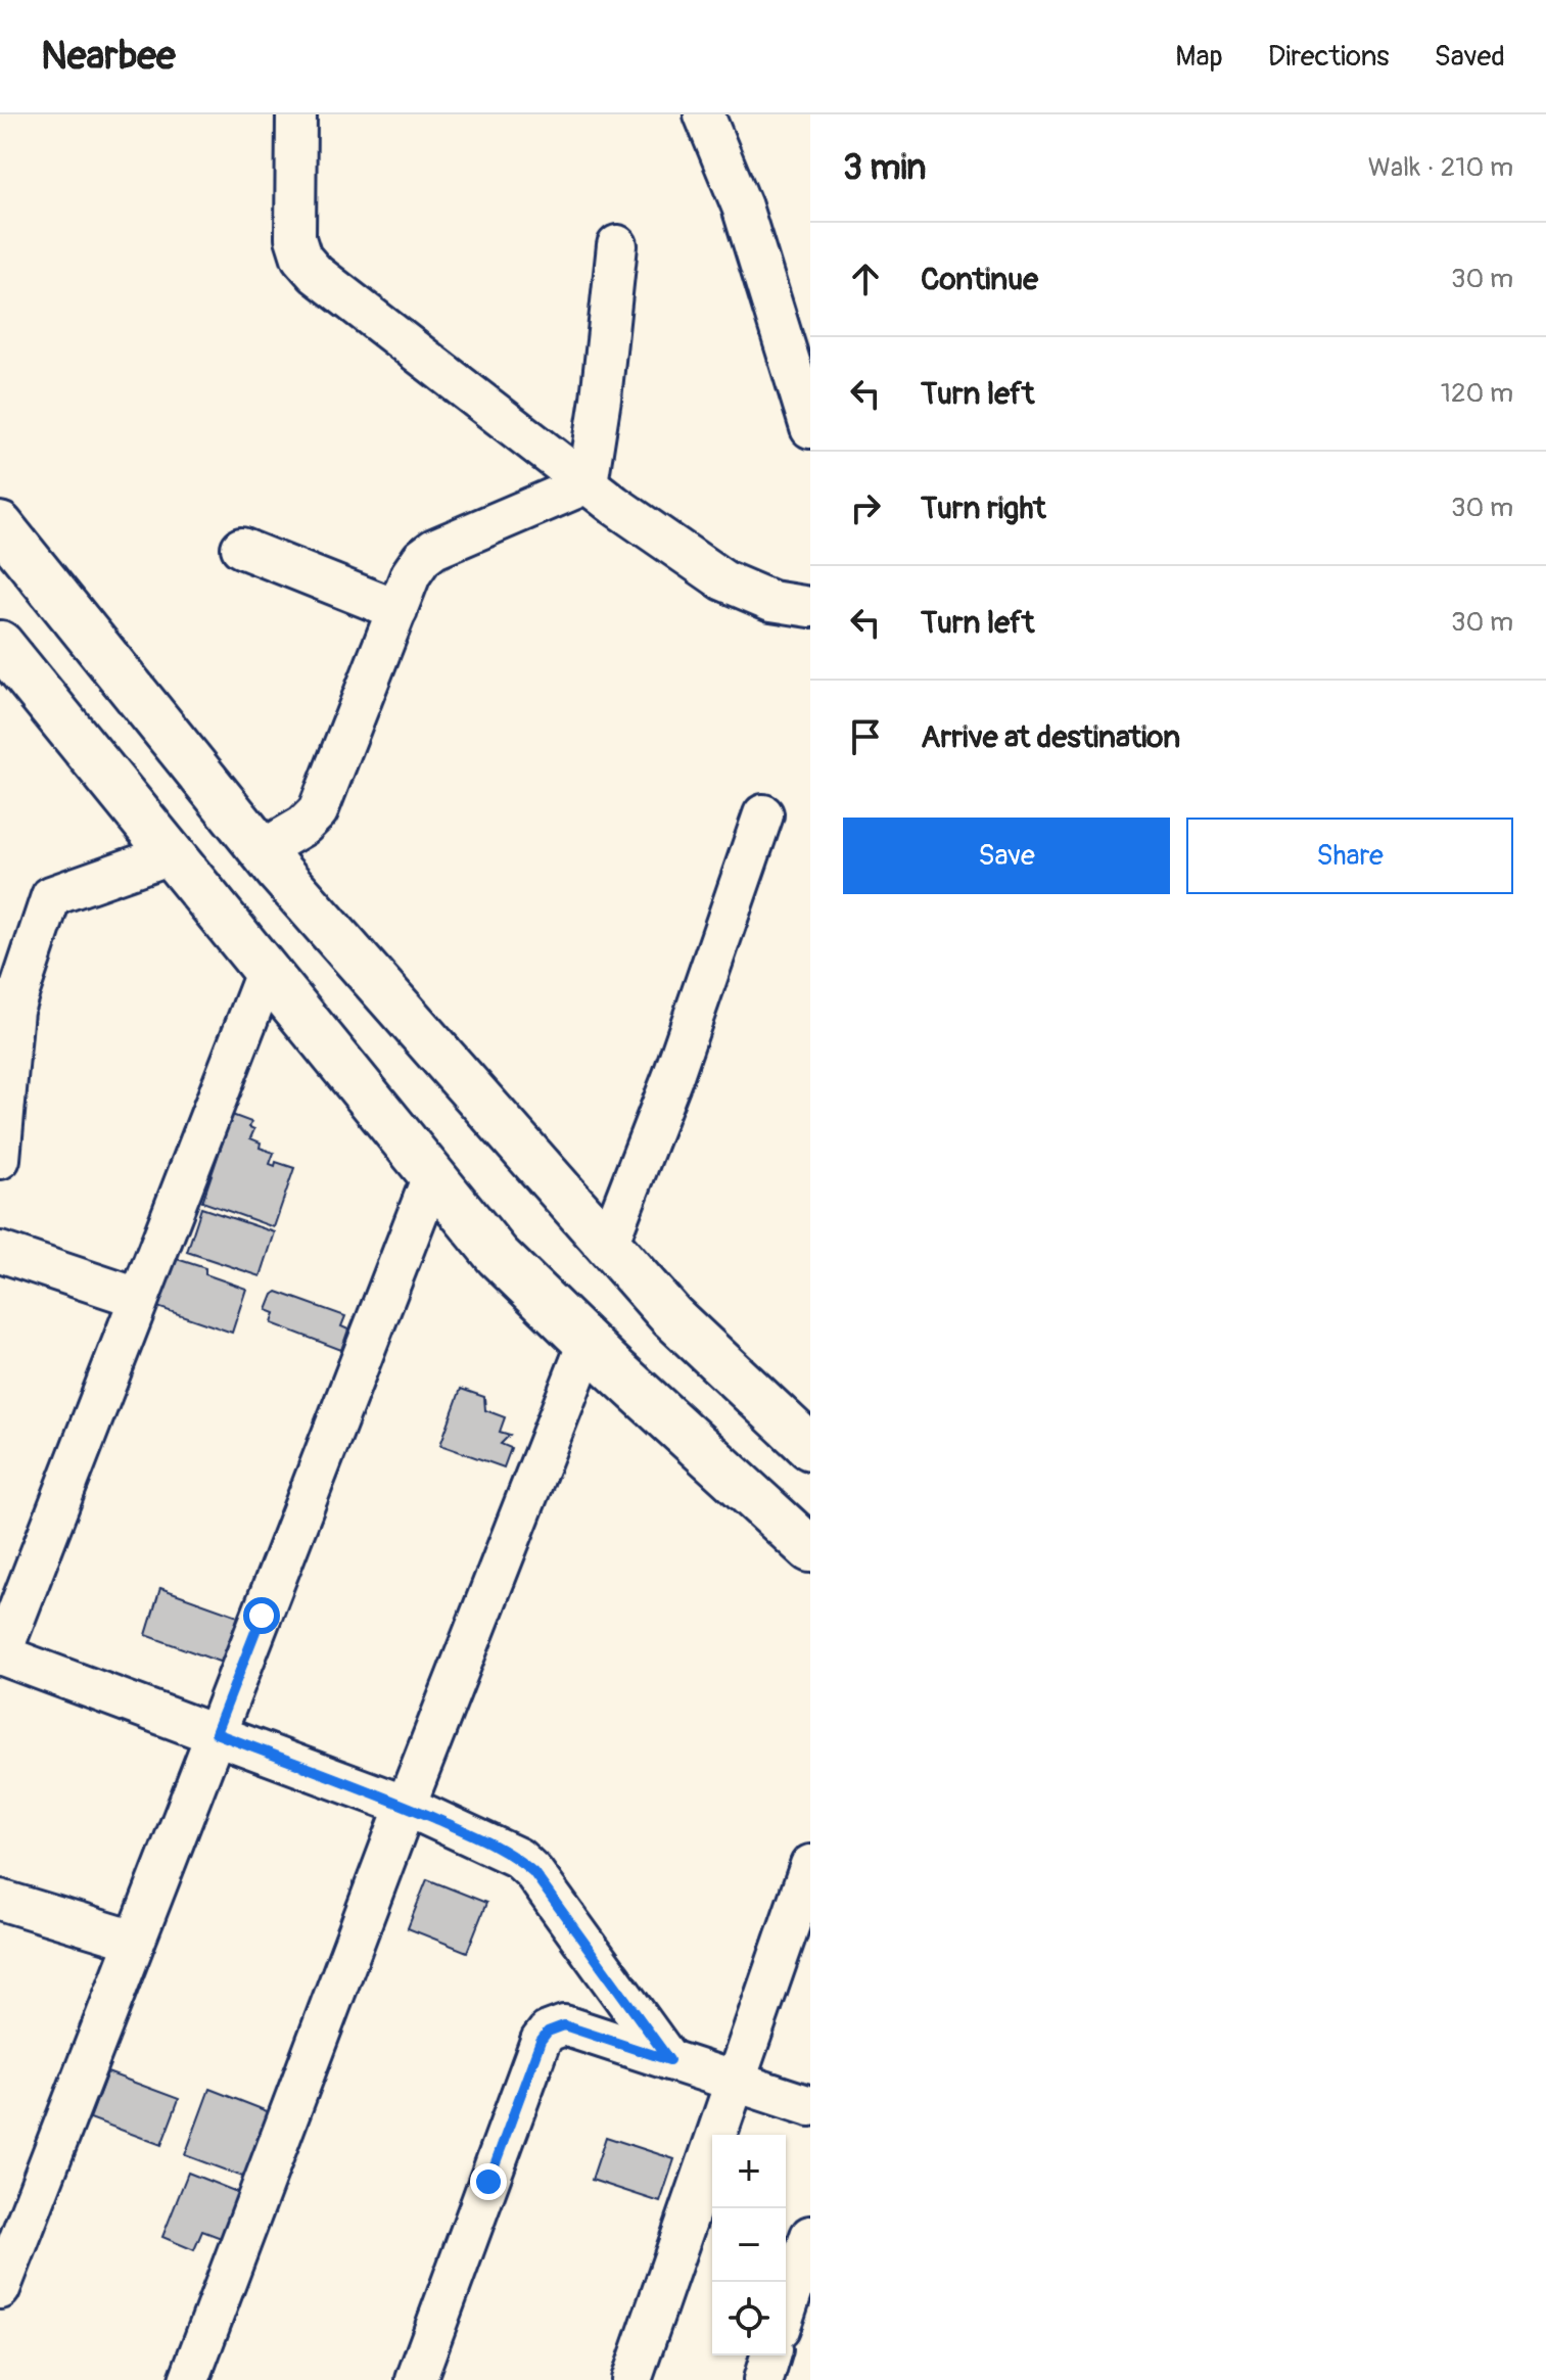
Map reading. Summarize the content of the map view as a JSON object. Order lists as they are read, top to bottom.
{
  "page": {
    "header": "Nearbee",
    "nav": ["Map", "Directions", "Saved"],
    "heading": ["3 min", "Walk · 210 m"],
    "list": [
      ["Continue", "30 m"],
      ["Turn left", "120 m"],
      ["Turn right", "30 m"],
      ["Turn left", "30 m"],
      "Arrive at destination"
    ],
    "buttons": ["Save", "Share"],
    "map_buttons": ["+", "−"]
  }
}
